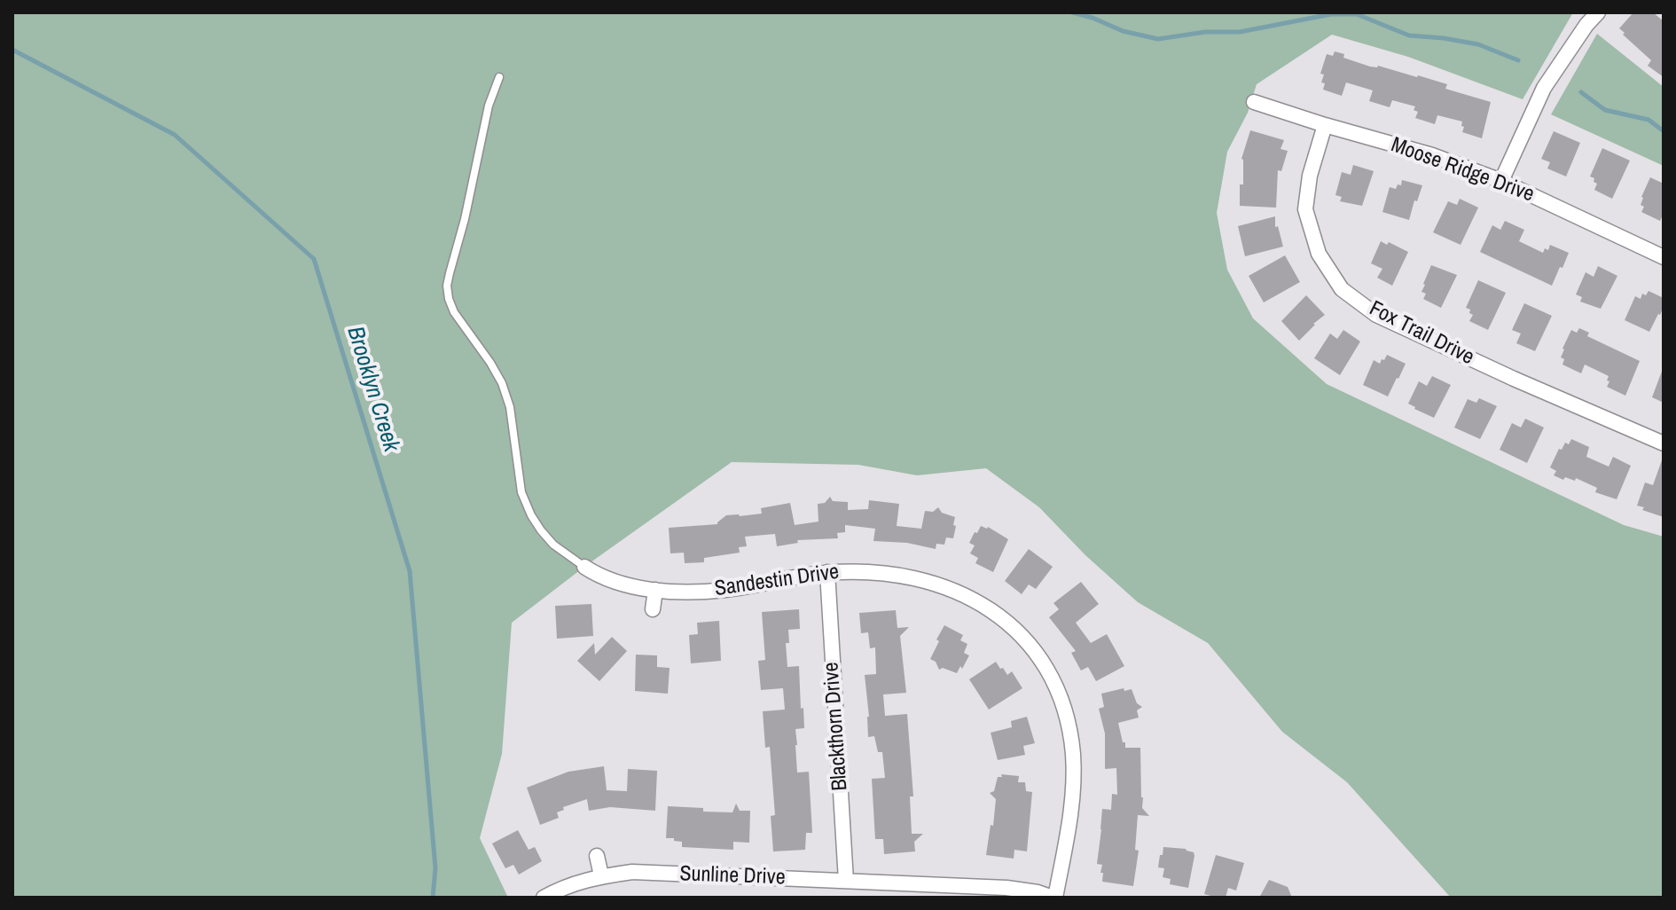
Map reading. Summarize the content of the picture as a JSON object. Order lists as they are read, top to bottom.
{
  "streets": {
    "street": [
      "Moose Ridge Drive",
      "Fox Trail Drive",
      "Sandestin Drive",
      "Blackthorn Drive",
      "Sunline Drive"
    ]
  },
  "crossings": [
    ["Moose Ridge Drive", "Fox Trail Drive"],
    ["Sandestin Drive", "Blackthorn Drive"],
    ["Sandestin Drive", "Sunline Drive"],
    ["Blackthorn Drive", "Sunline Drive"]
  ],
  "water": ["Brooklyn Creek"]
}
